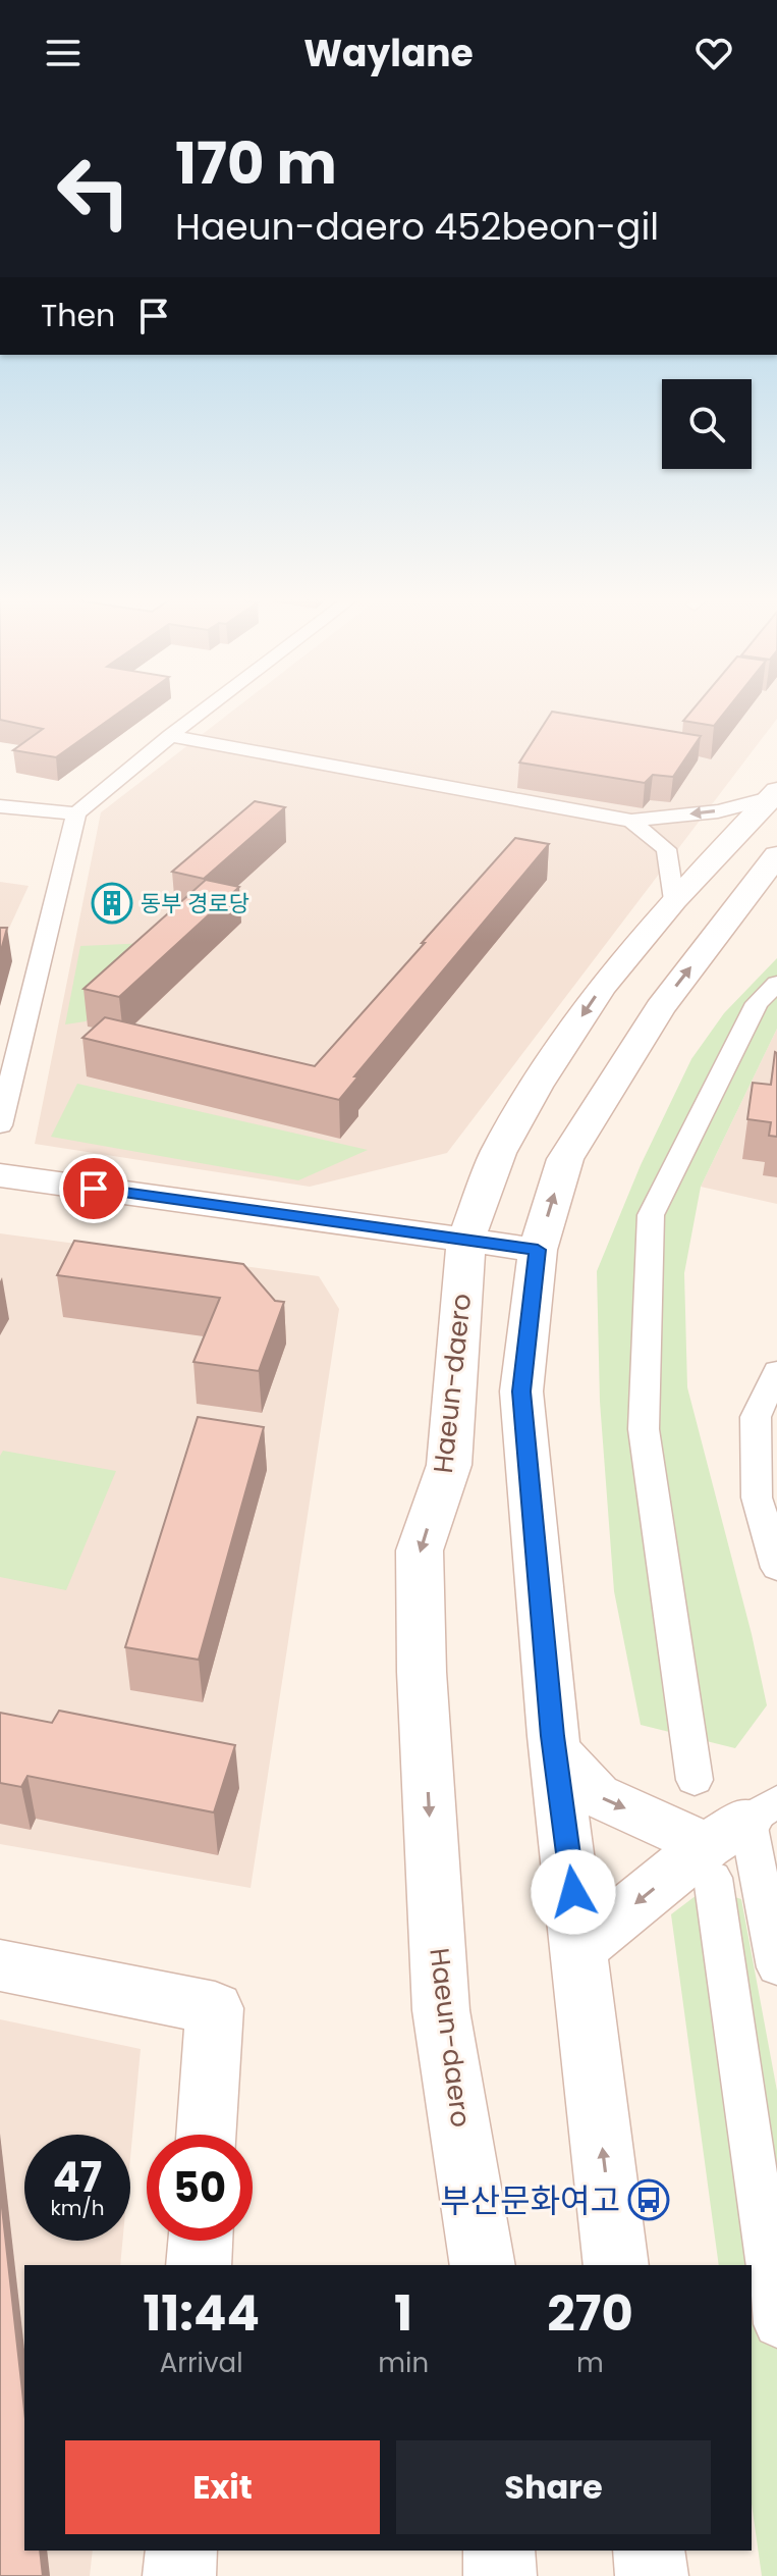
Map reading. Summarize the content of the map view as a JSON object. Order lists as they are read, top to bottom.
{
  "streets": {
    "main road": ["Haeun-daero"]
  },
  "places": {
    "building": ["동부 경로당"],
    "bus stop": ["부산문화여고"]
  },
  "page": {
    "header": "Waylane",
    "turn": ["170 m", "Haeun-daero 452beon-gil"],
    "then": "Then",
    "speed": "47 km/h",
    "limit": "50",
    "eta": [
      "11:44",
      "Arrival",
      "1",
      "min",
      "270",
      "m"
    ],
    "buttons": ["Exit", "Share"]
  }
}
